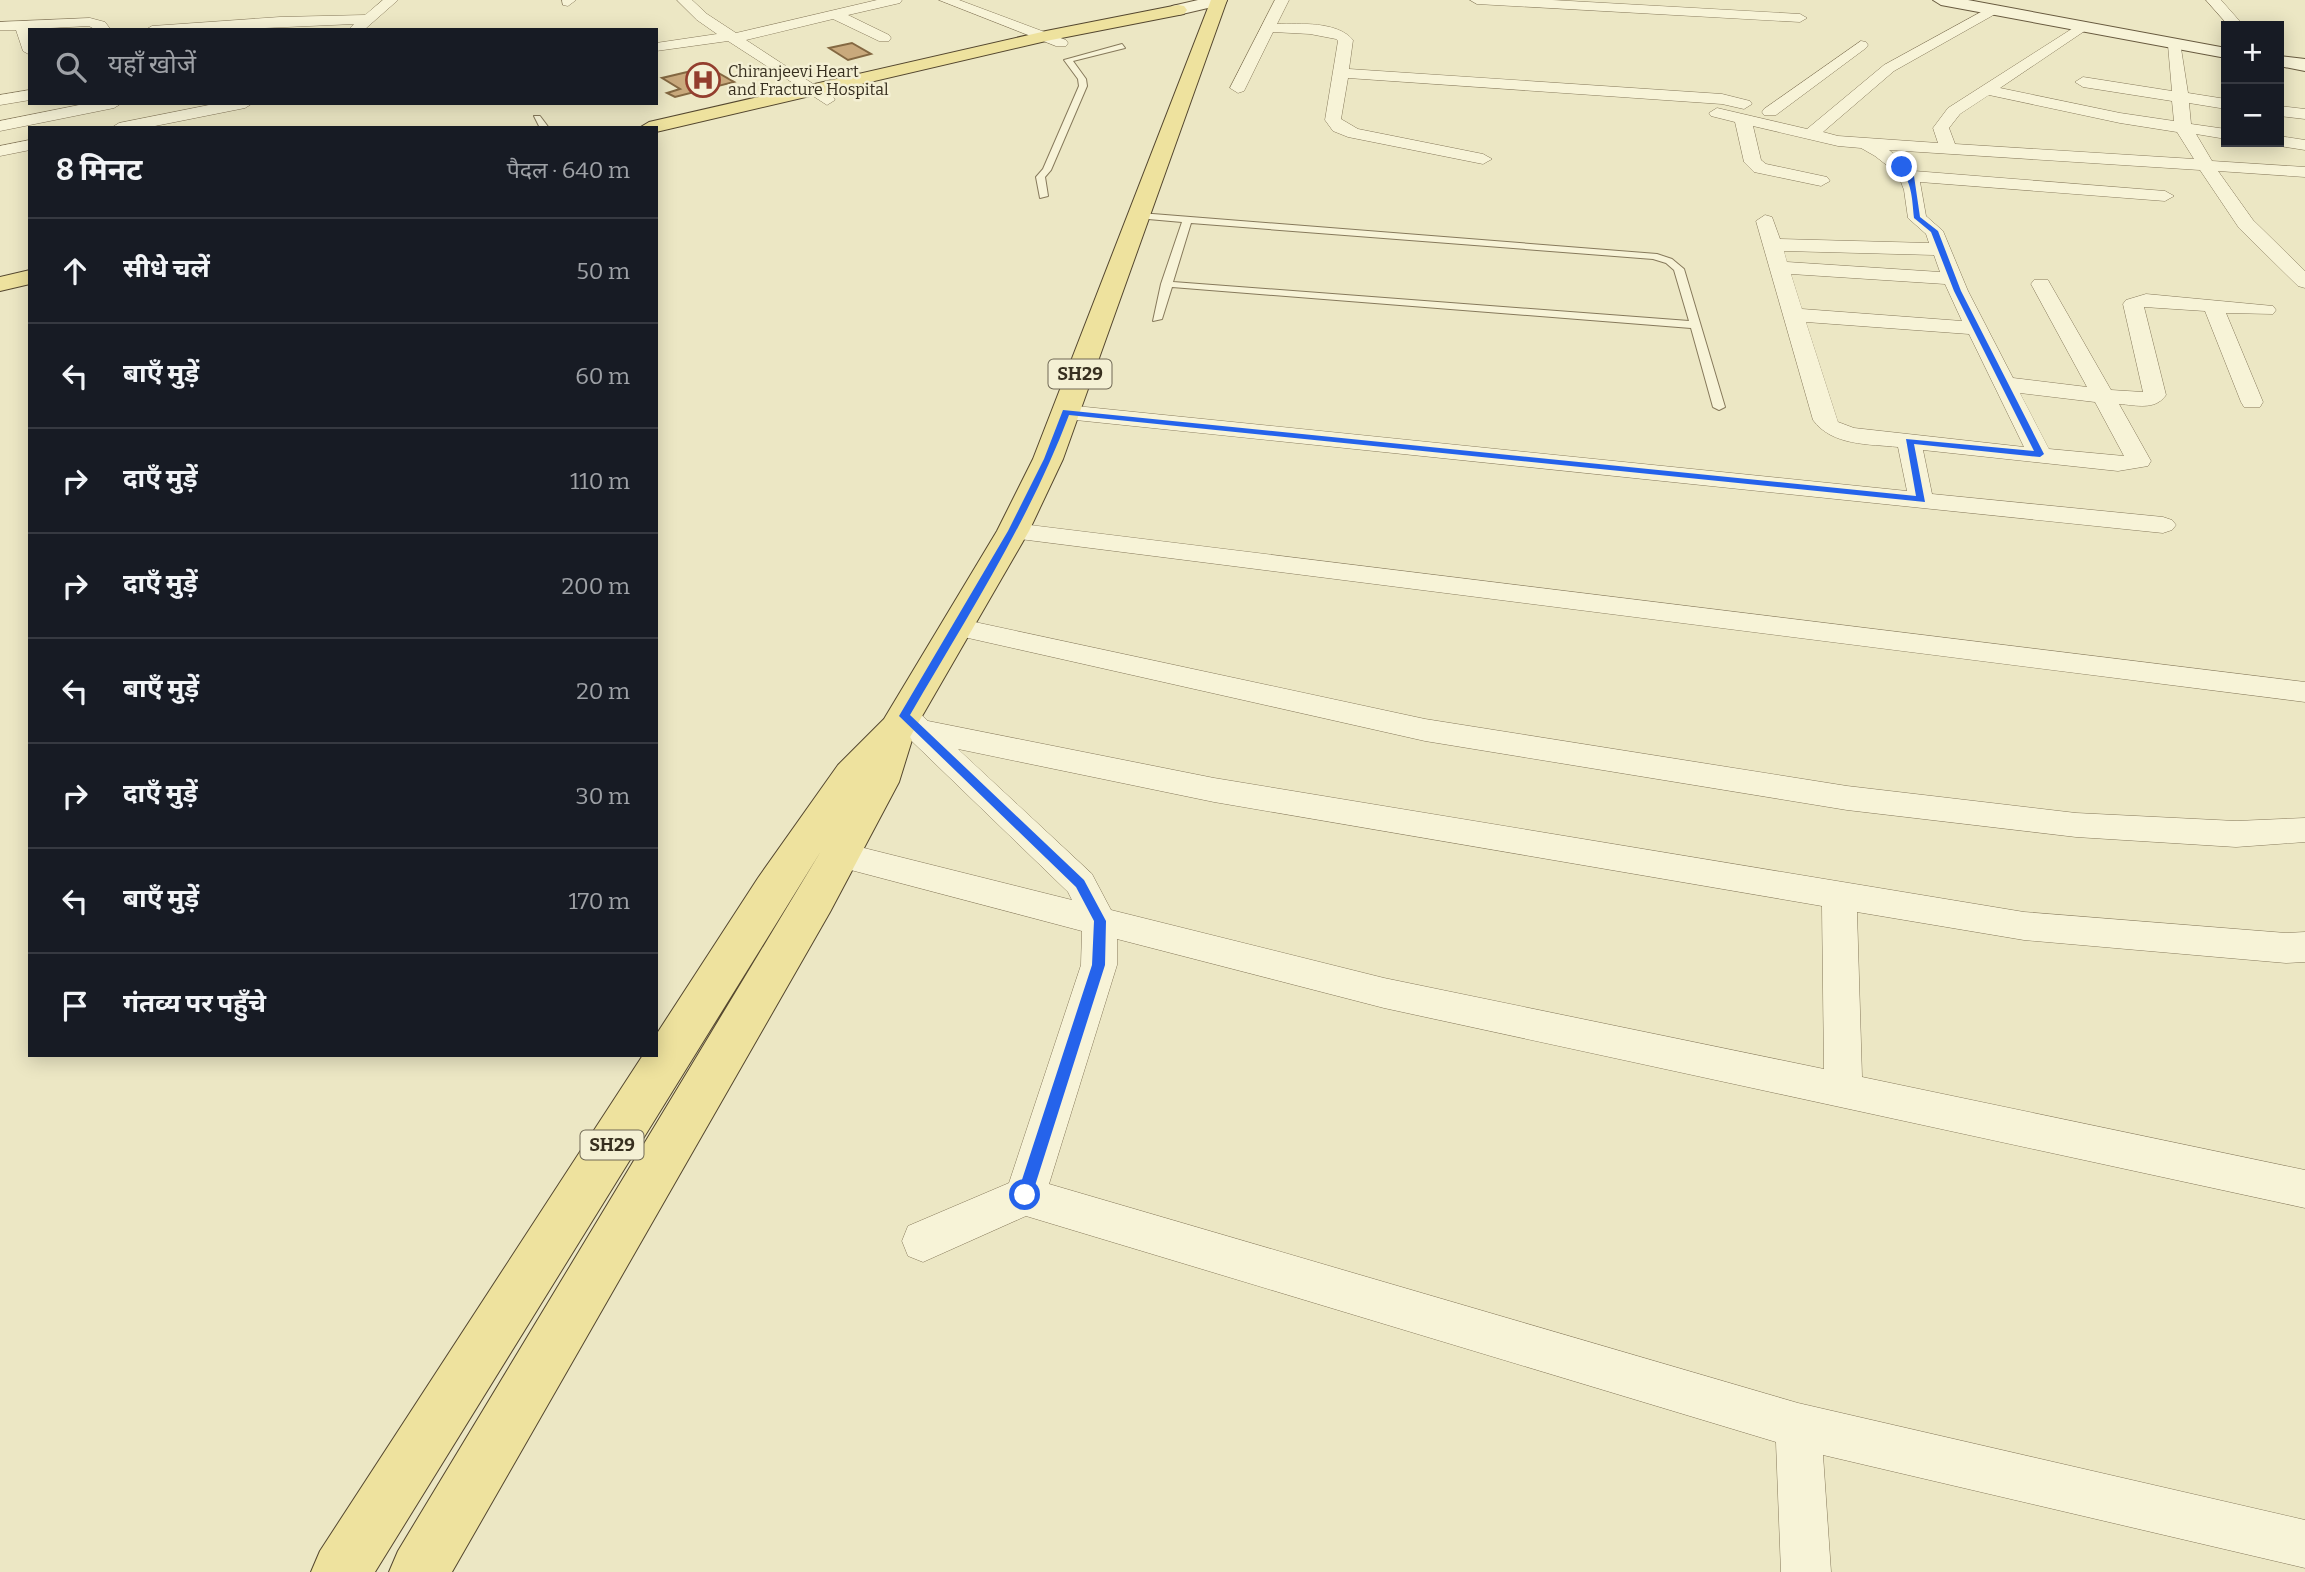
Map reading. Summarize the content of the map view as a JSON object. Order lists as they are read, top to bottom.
{
  "streets": {
    "main road": ["SH29"]
  },
  "places": {
    "hospital": ["Chiranjeevi Heart and Fracture Hospital"]
  },
  "page": {
    "map_buttons": ["+", "−"],
    "search": "यहाँ खोजें",
    "heading": ["8 मिनट", "पैदल · 640 m"],
    "list": [
      ["सीधे चलें", "50 m"],
      ["बाएँ मुड़ें", "60 m"],
      ["दाएँ मुड़ें", "110 m"],
      ["दाएँ मुड़ें", "200 m"],
      ["बाएँ मुड़ें", "20 m"],
      ["दाएँ मुड़ें", "30 m"],
      ["बाएँ मुड़ें", "170 m"],
      "गंतव्य पर पहुँचे"
    ]
  }
}
